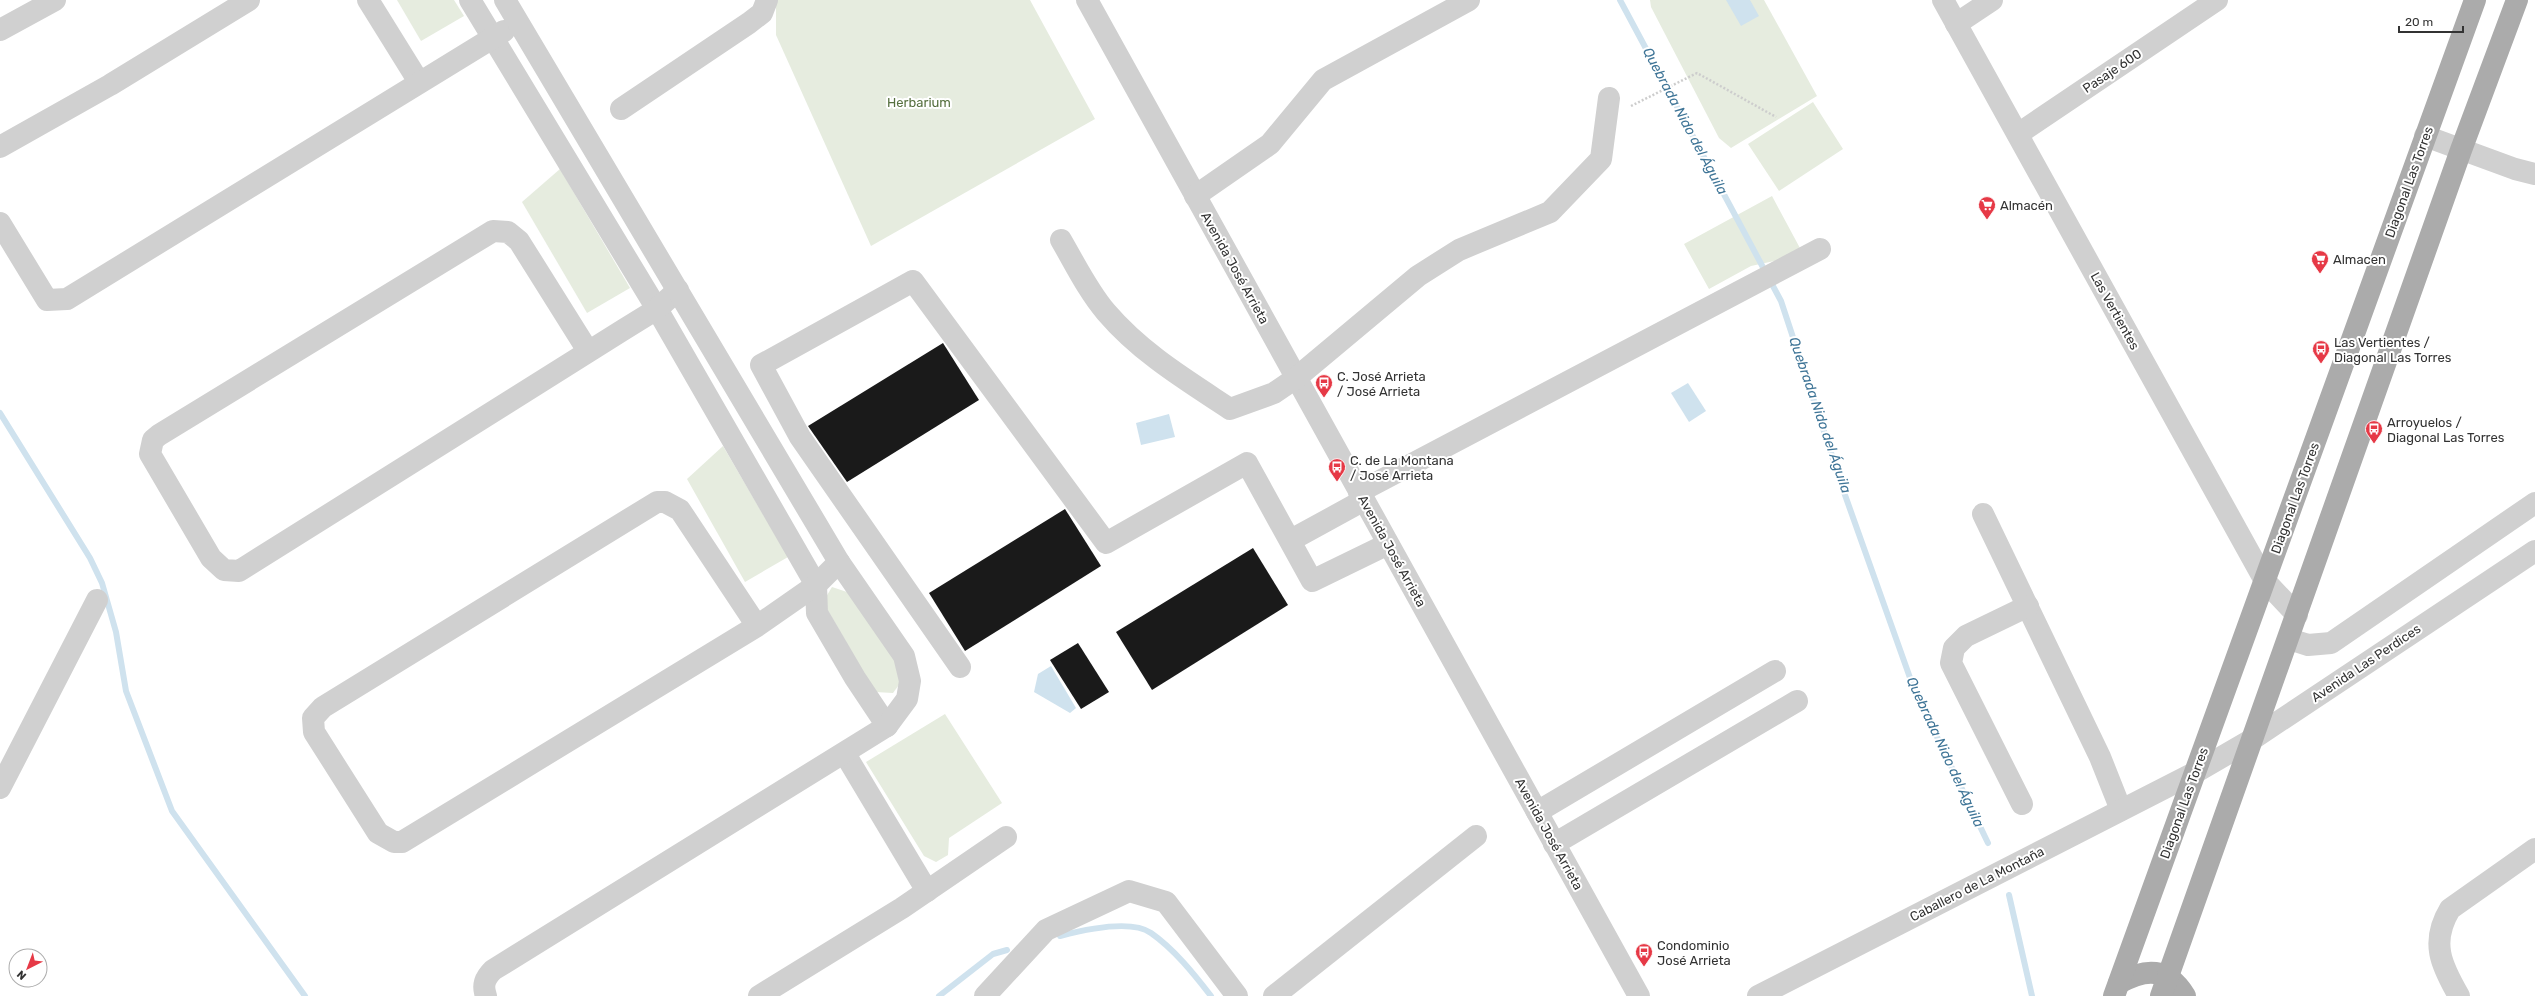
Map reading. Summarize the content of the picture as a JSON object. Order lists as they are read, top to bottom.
{
  "streets": {
    "main road": ["Diagonal Las Torres"],
    "street": [
      "Pasaje 600",
      "Avenida José Arrieta",
      "Las Vertientes",
      "Avenida Las Perdices",
      "Caballero de La Montaña"
    ]
  },
  "crossings": [
    ["Pasaje 600", "Las Vertientes"],
    ["Diagonal Las Torres", "Las Vertientes"],
    ["Diagonal Las Torres", "Avenida Las Perdices"],
    ["Diagonal Las Torres", "Caballero de La Montaña"],
    ["Avenida Las Perdices", "Caballero de La Montaña"]
  ],
  "water": ["Quebrada Nido del Águila"],
  "parks": ["Herbarium"],
  "places": {
    "supermarket": ["Almacén", "Almacen"],
    "bus stop": [
      "Las Vertientes / Diagonal Las Torres",
      "C. José Arrieta / José Arrieta",
      "Arroyuelos / Diagonal Las Torres",
      "C. de La Montana / José Arrieta",
      "Condominio José Arrieta"
    ]
  },
  "scale_bar": "20 m",
  "north": "bottom left"
}
